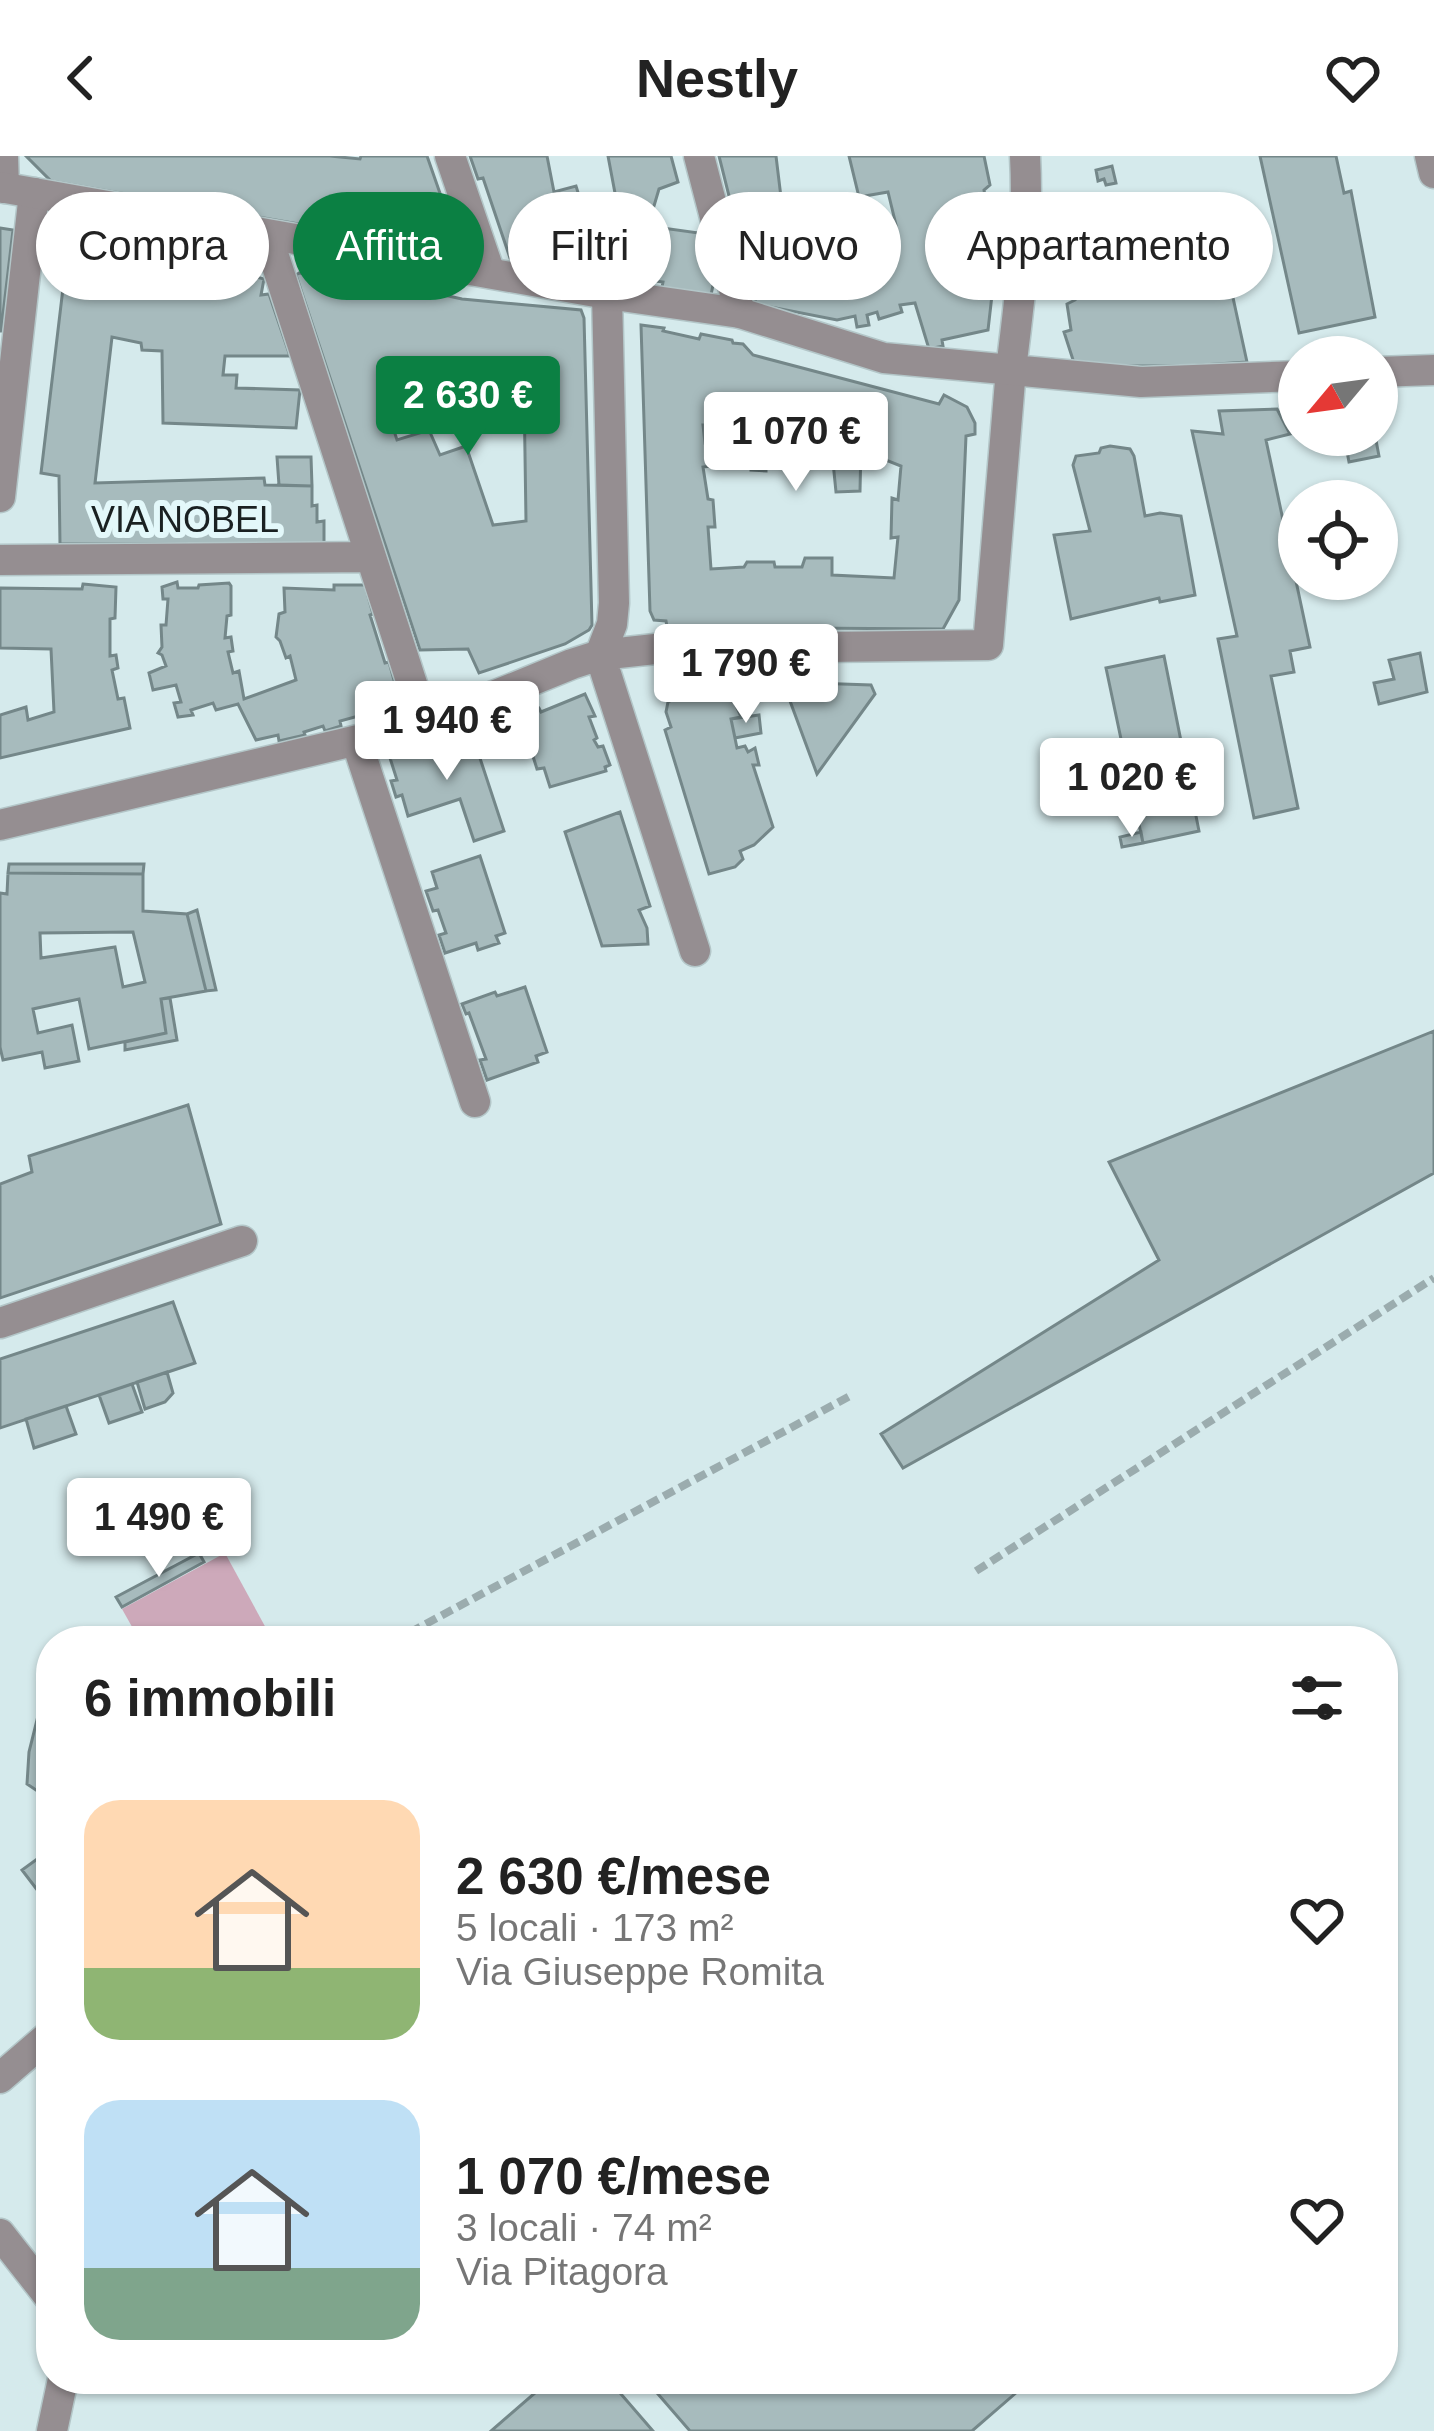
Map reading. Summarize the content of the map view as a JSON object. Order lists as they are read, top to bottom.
{
  "streets": {
    "street": ["VIA NOBEL"]
  },
  "north": "bottom left",
  "page": {
    "header": "Nestly",
    "chip": [
      "Compra",
      "Affitta",
      "Filtri",
      "Nuovo",
      "Appartamento"
    ],
    "price": [
      "2 630 €",
      "1 070 €",
      "1 790 €",
      "1 940 €",
      "1 020 €",
      "1 490 €"
    ],
    "heading": "6 immobili",
    "list": [
      {
        "name": "2 630 €/mese",
        "note": "5 locali · 173 m² · Via Giuseppe Romita"
      },
      {
        "name": "1 070 €/mese",
        "note": "3 locali · 74 m² · Via Pitagora"
      }
    ]
  }
}
